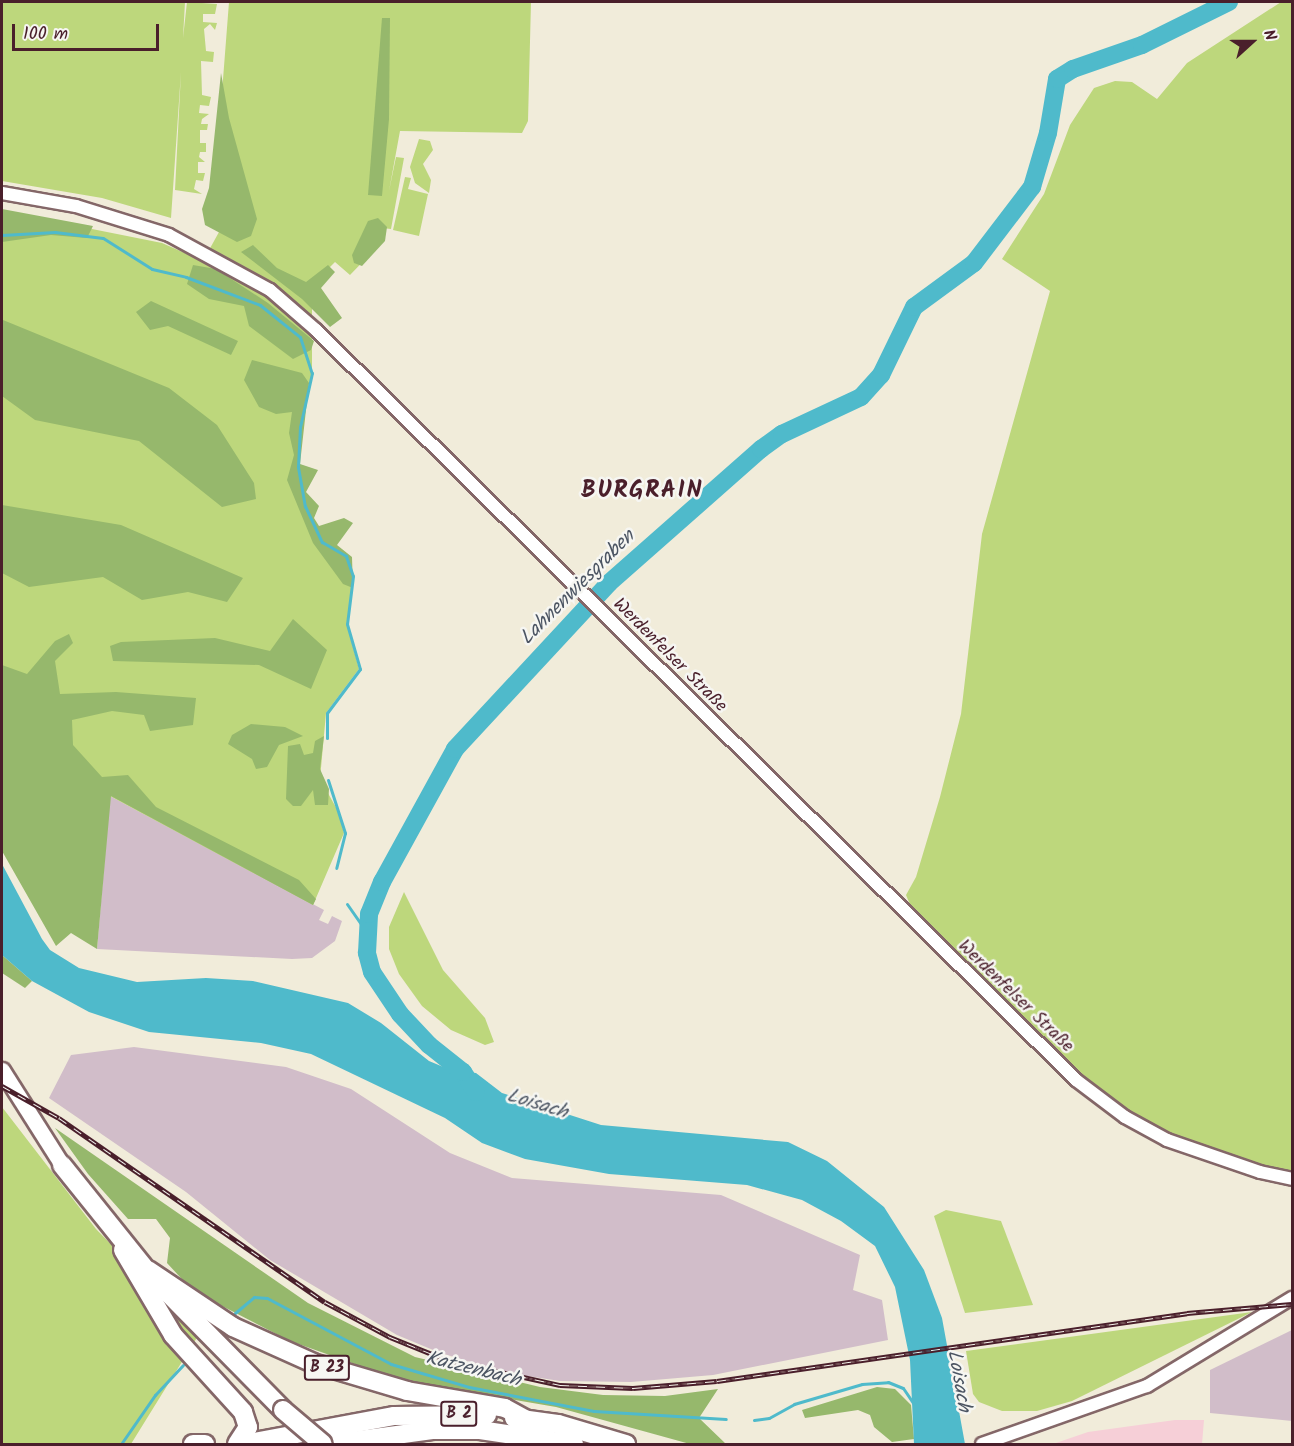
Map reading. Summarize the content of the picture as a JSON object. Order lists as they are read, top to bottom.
{
  "streets": {
    "highway": ["B 23", "B 2"],
    "street": ["Werdenfelser Straße"]
  },
  "crossings": [
    ["B 23", "B 2"]
  ],
  "districts": ["BURGRAIN"],
  "water": ["Lahnenwiesgraben", "Loisach", "Katzenbach"],
  "scale_bar": "100 m",
  "north": "right"
}
